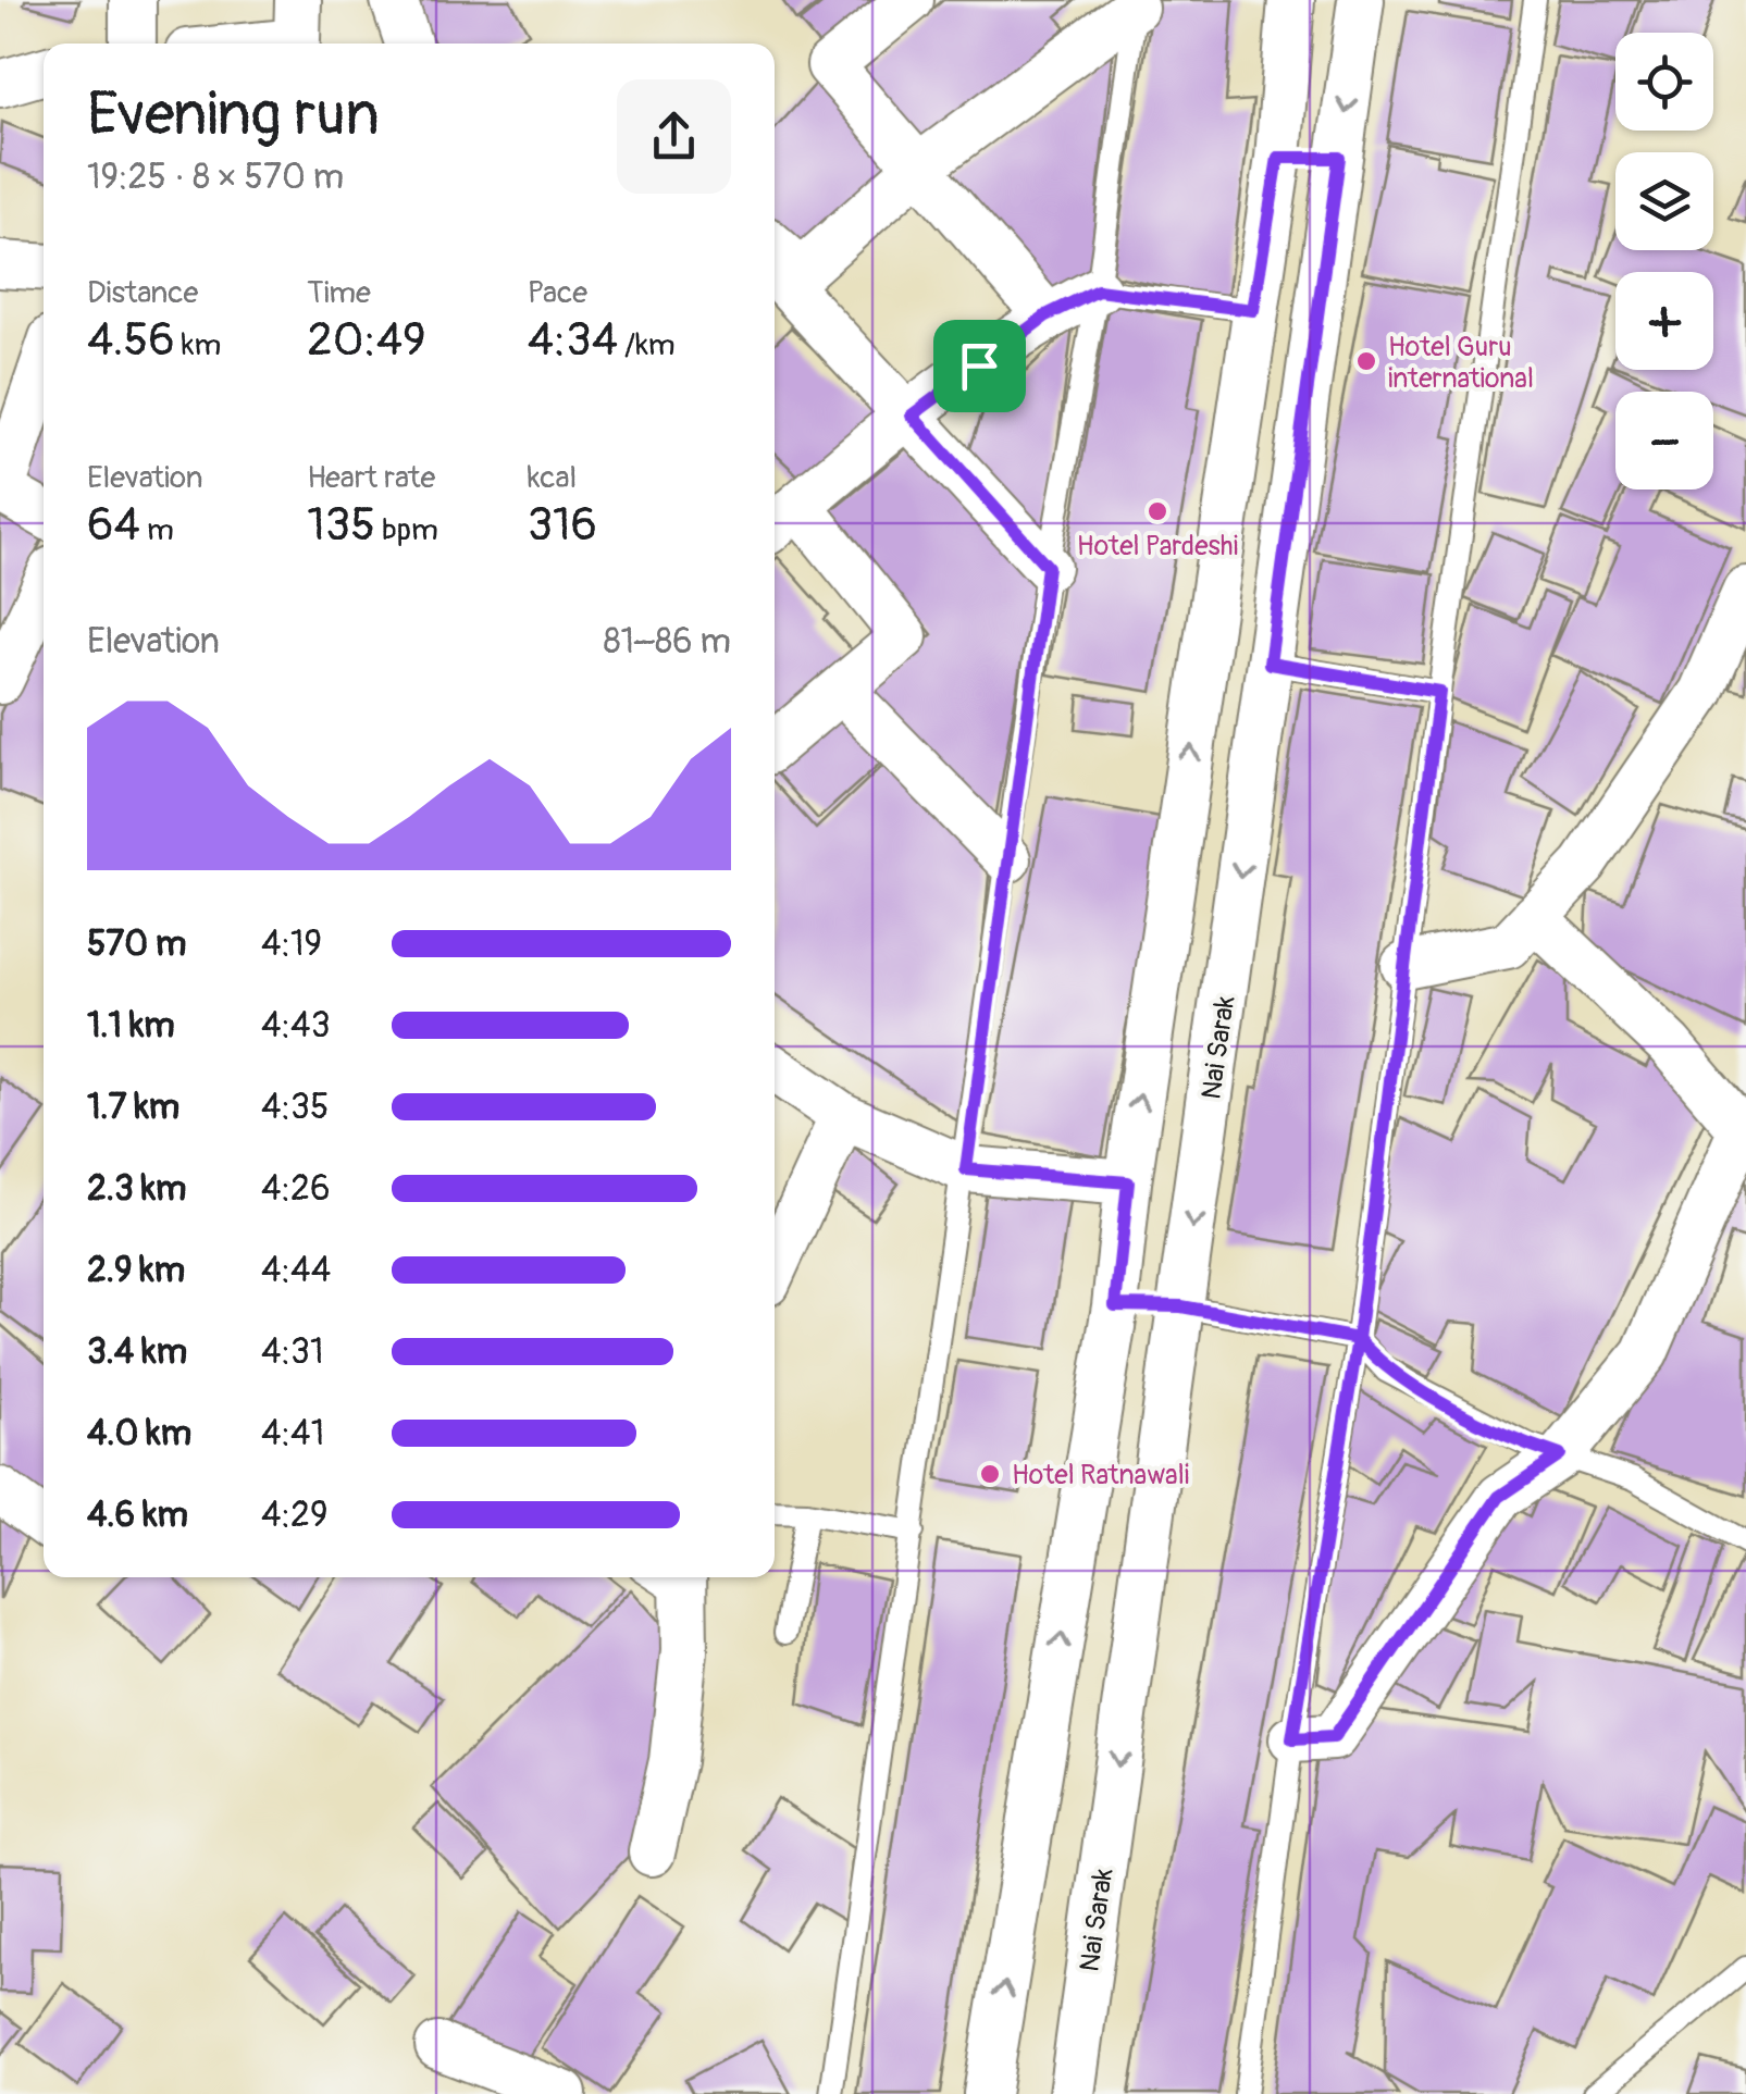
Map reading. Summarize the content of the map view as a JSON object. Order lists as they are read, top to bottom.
{
  "streets": {
    "street": ["Nai Sarak"]
  },
  "places": ["Hotel Guru international", "Hotel Pardeshi", "Hotel Ratnawali"],
  "page": {
    "map_buttons": ["+", "−"],
    "heading": ["Evening run", "19:25 · 8 × 570 m"],
    "stats": [
      ["Distance", "4.56 km"],
      ["Time", "20:49"],
      ["Pace", "4:34 /km"],
      ["Elevation", "64 m"],
      ["Heart rate", "135 bpm"],
      ["kcal", "316"]
    ],
    "chart": ["Elevation", "81–86 m"],
    "list": [
      {
        "name": "570 m",
        "note": "4:19"
      },
      {
        "name": "1.1 km",
        "note": "4:43"
      },
      {
        "name": "1.7 km",
        "note": "4:35"
      },
      {
        "name": "2.3 km",
        "note": "4:26"
      },
      {
        "name": "2.9 km",
        "note": "4:44"
      },
      {
        "name": "3.4 km",
        "note": "4:31"
      },
      {
        "name": "4.0 km",
        "note": "4:41"
      },
      {
        "name": "4.6 km",
        "note": "4:29"
      }
    ]
  }
}
